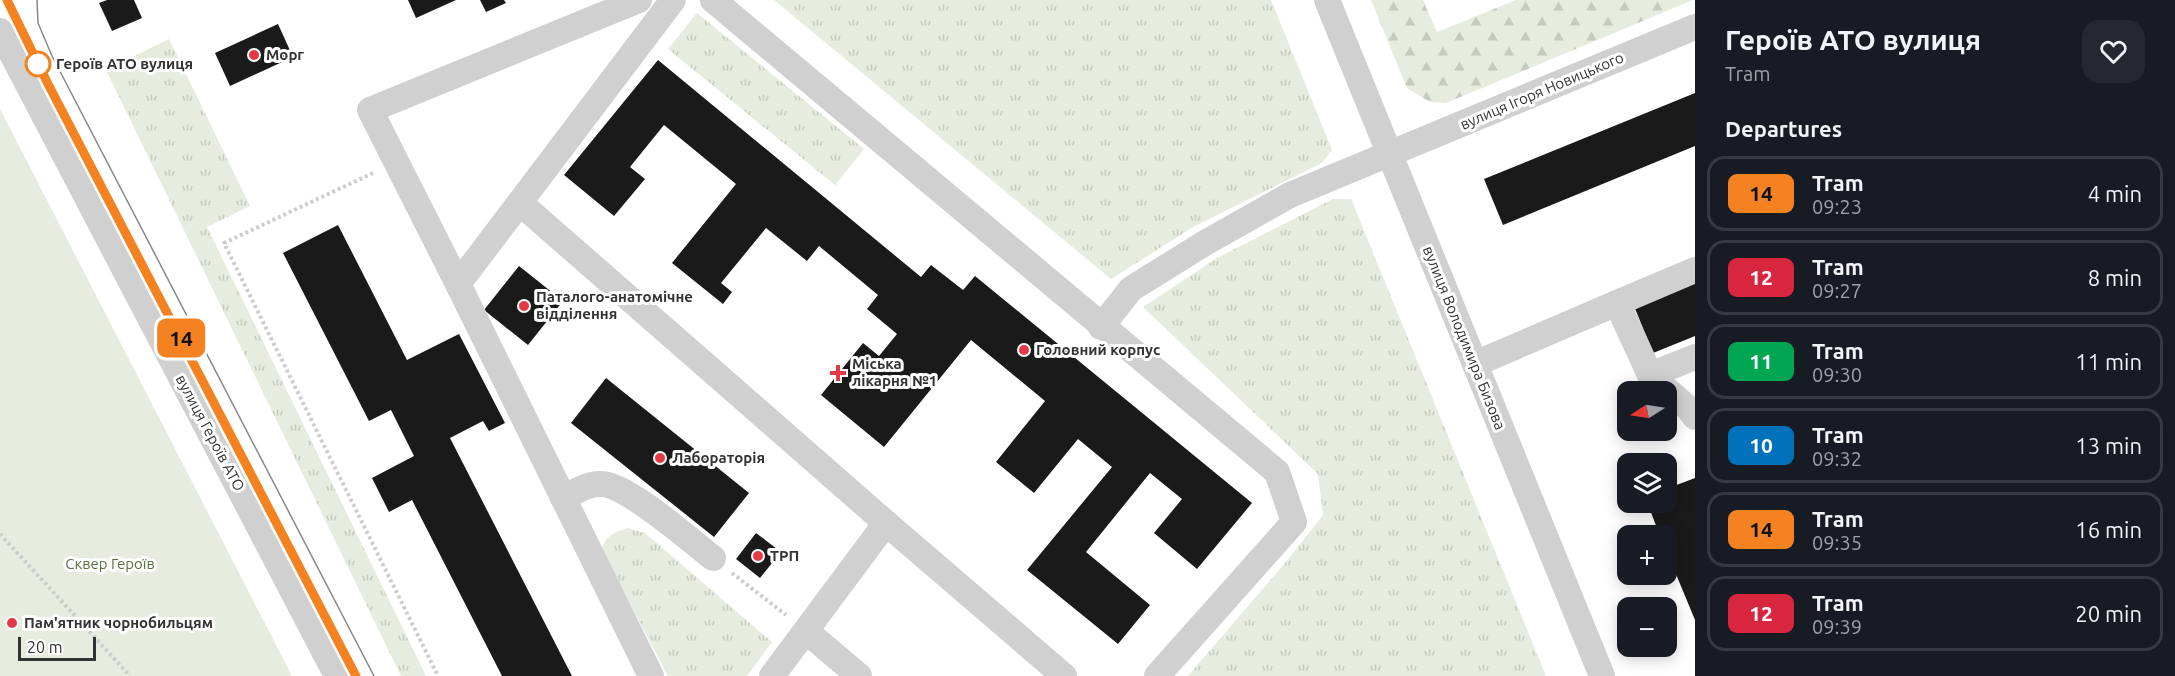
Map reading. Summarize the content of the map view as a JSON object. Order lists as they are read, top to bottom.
{
  "streets": {
    "street": ["вулиця Ігоря Новицького", "вулиця Володимира Бизова", "вулиця Героїв АТО"]
  },
  "crossings": [
    ["вулиця Ігоря Новицького", "вулиця Володимира Бизова"]
  ],
  "parks": ["Сквер Героїв"],
  "places": {
    "other": [
      "Морг",
      "Героїв АТО вулиця",
      "Паталого-анатомічне відділення",
      "Головний корпус",
      "Лабораторія",
      "ТРП",
      "Пам'ятник чорнобильцям"
    ],
    "health": ["Міська лікарня №1"]
  },
  "lines": ["tram line 14"],
  "scale_bar": "20 m",
  "north": "left",
  "page": {
    "on_map": "14",
    "heading": [
      ["Героїв АТО вулиця", "Tram"],
      "Departures"
    ],
    "list": [
      {
        "mark": "14",
        "name": "Tram",
        "note": "09:23",
        "value": "4 min"
      },
      {
        "mark": "12",
        "name": "Tram",
        "note": "09:27",
        "value": "8 min"
      },
      {
        "mark": "11",
        "name": "Tram",
        "note": "09:30",
        "value": "11 min"
      },
      {
        "mark": "10",
        "name": "Tram",
        "note": "09:32",
        "value": "13 min"
      },
      {
        "mark": "14",
        "name": "Tram",
        "note": "09:35",
        "value": "16 min"
      },
      {
        "mark": "12",
        "name": "Tram",
        "note": "09:39",
        "value": "20 min"
      }
    ],
    "map_buttons": ["+", "−"],
    "scale": "20 m"
  }
}
